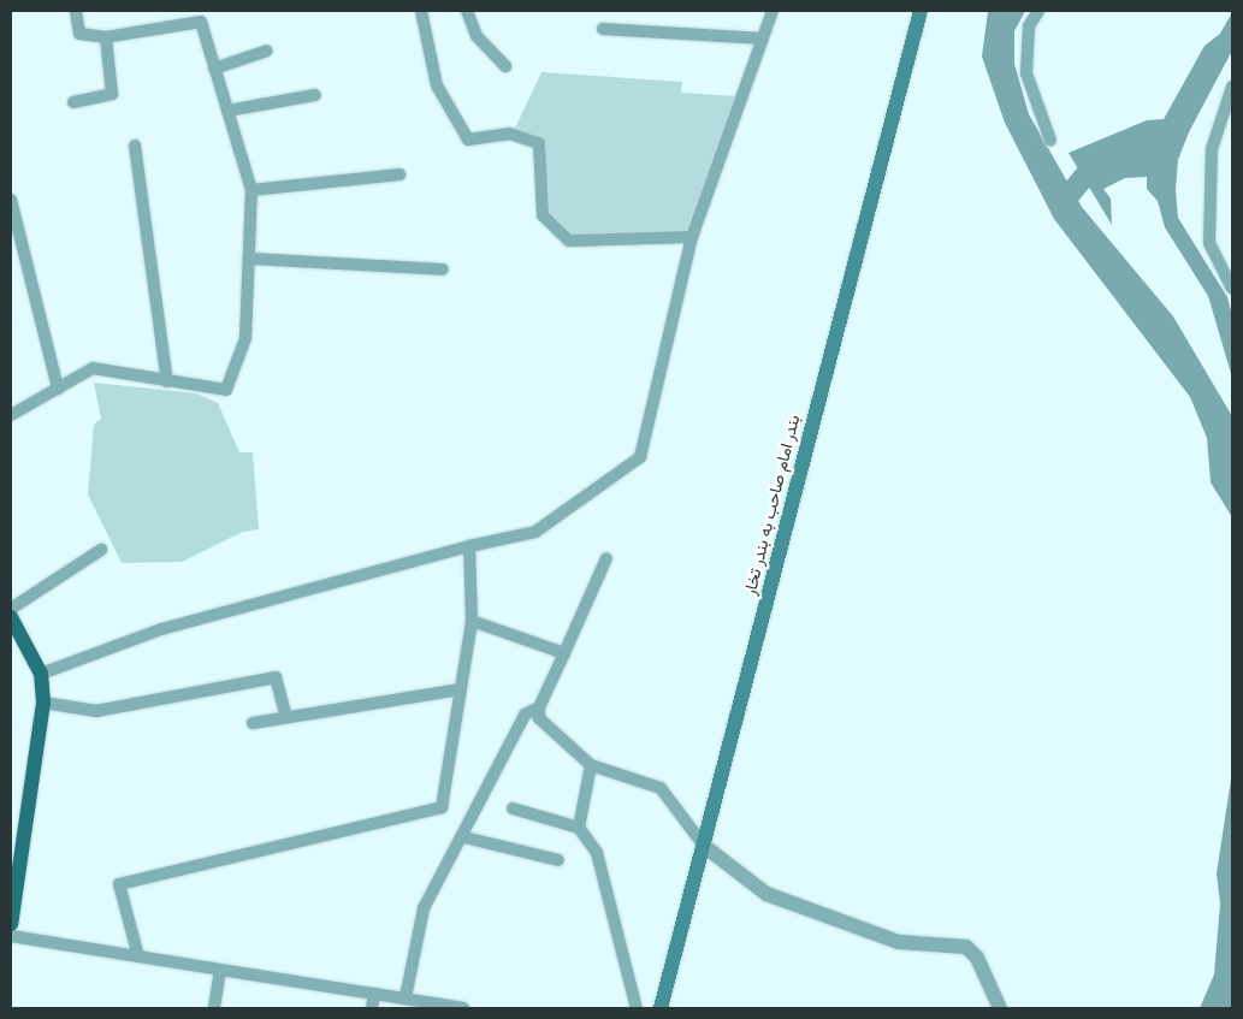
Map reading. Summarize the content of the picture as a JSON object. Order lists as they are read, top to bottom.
{
  "streets": {
    "main road": ["بندر امام صاحب به بندر تخار"]
  }
}
